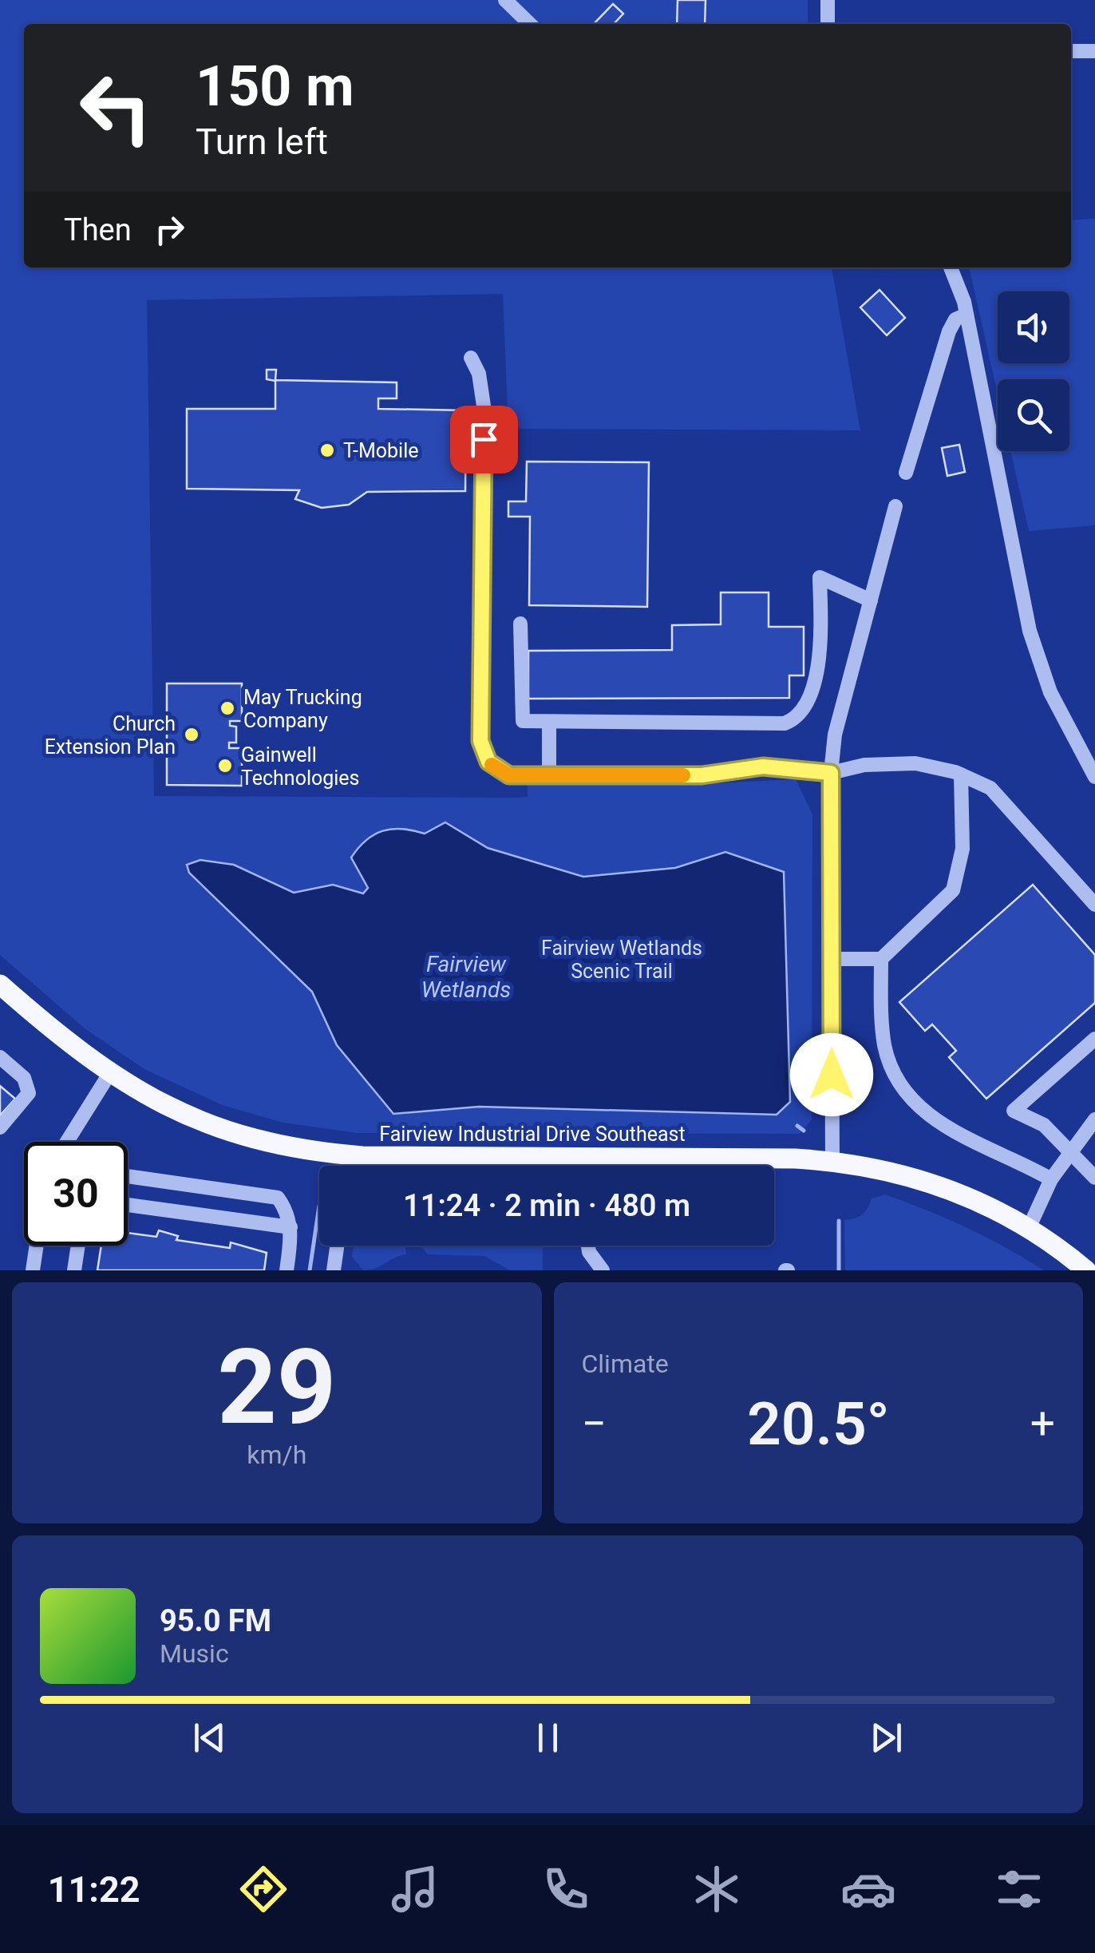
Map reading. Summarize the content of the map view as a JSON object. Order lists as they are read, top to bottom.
{
  "streets": {
    "main road": ["Fairview Industrial Drive Southeast"]
  },
  "water": ["Fairview Wetlands"],
  "parks": ["Fairview Wetlands Scenic Trail"],
  "places": [
    "T-Mobile",
    "May Trucking Company",
    "Church Extension Plan",
    "Gainwell Technologies"
  ],
  "page": {
    "turn": ["150 m", "Turn left"],
    "then": "Then",
    "limit": "30",
    "trip": "11:24 · 2 min · 480 m",
    "tile": [
      ["29", "km/h"],
      "Climate"
    ],
    "heat": ["−", "20.5°", "+"],
    "song": ["95.0 FM", "Music"],
    "tabs": "11:22"
  }
}
